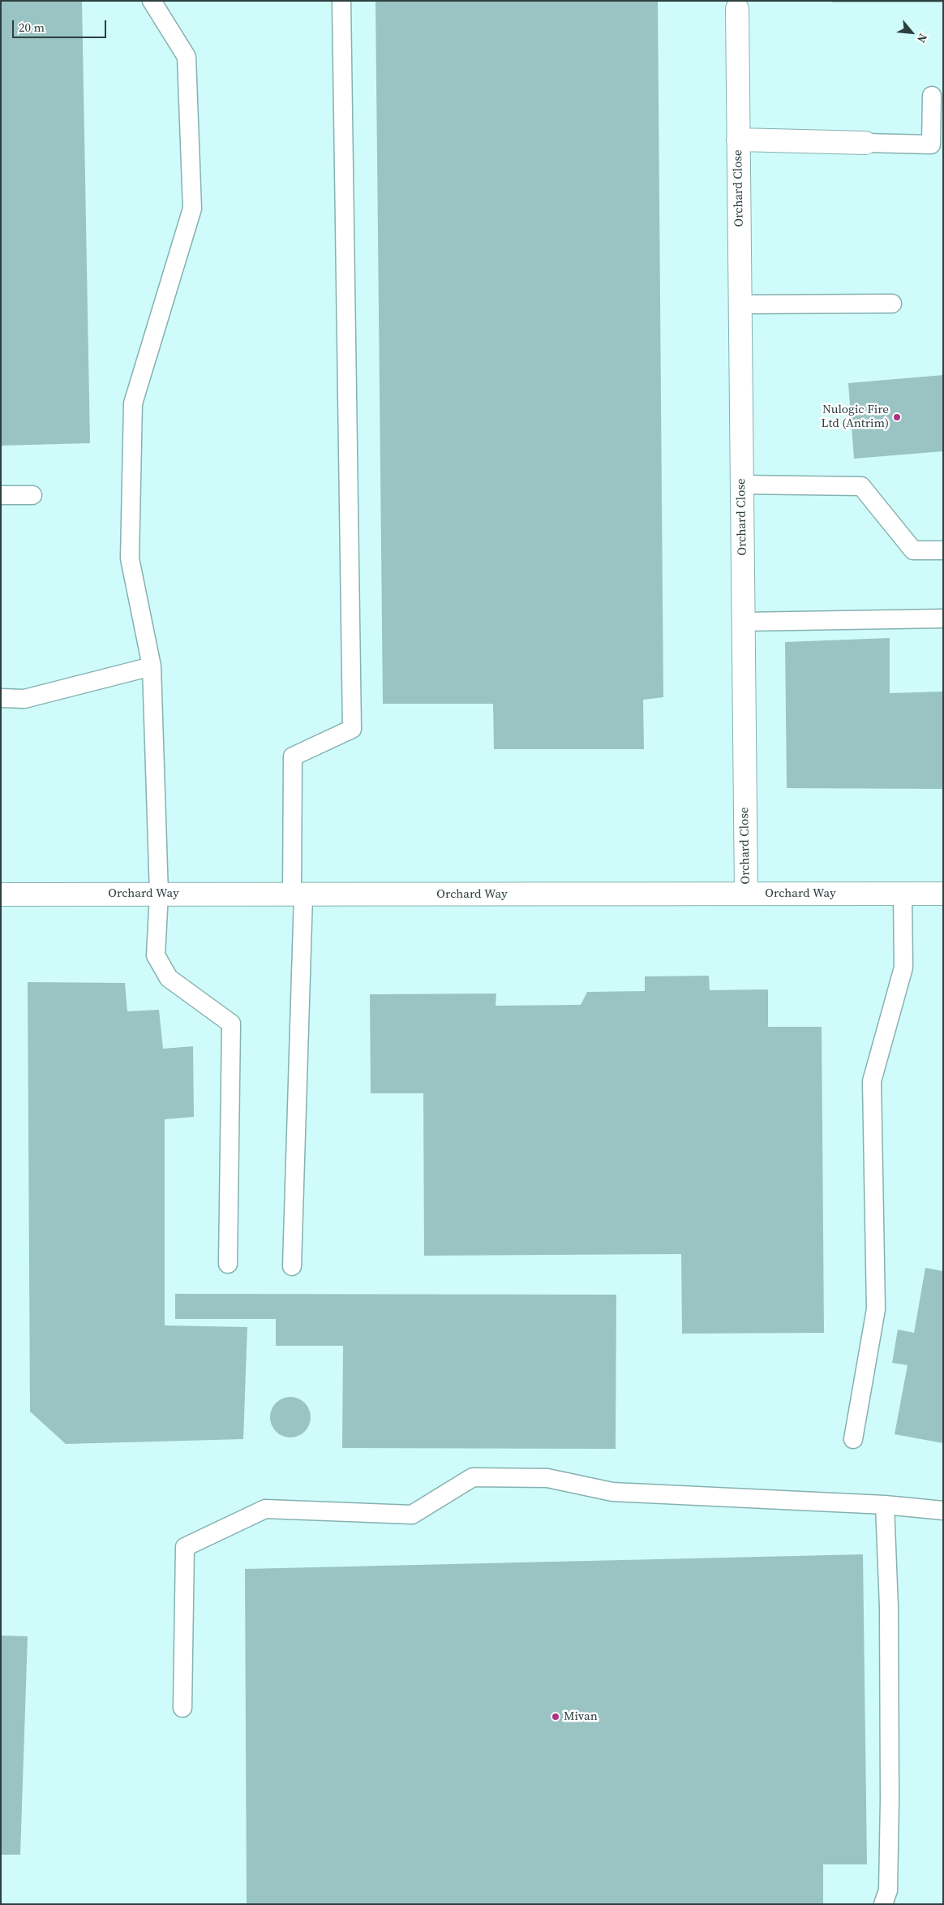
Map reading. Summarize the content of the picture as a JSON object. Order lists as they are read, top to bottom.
{
  "streets": {
    "street": ["Orchard Close", "Orchard Way"]
  },
  "crossings": [
    ["Orchard Close", "Orchard Way"]
  ],
  "places": ["Nulogic Fire Ltd (Antrim)", "Mivan"],
  "scale_bar": "20 m",
  "north": "bottom right"
}
